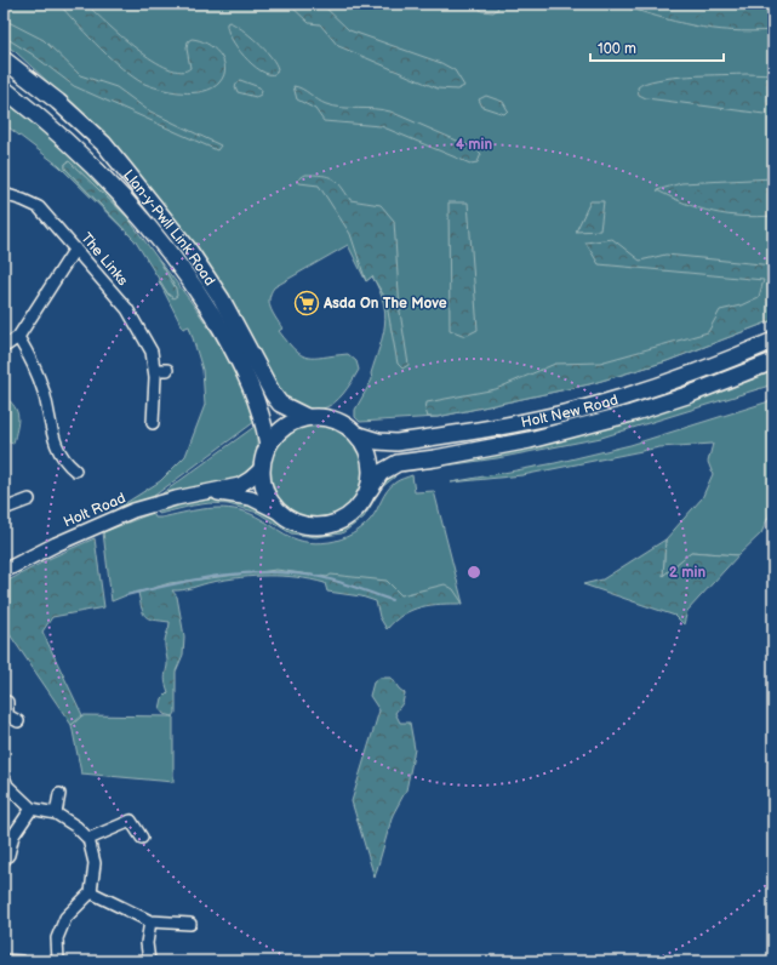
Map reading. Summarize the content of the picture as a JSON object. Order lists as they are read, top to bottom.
{
  "streets": {
    "highway": ["Llan-y-Pwll Link Road", "Holt New Road"],
    "main road": ["Holt Road"],
    "street": ["The Links"]
  },
  "crossings": [
    ["Llan-y-Pwll Link Road", "Holt New Road"],
    ["Llan-y-Pwll Link Road", "Holt Road"],
    ["Holt New Road", "Holt Road"]
  ],
  "places": {
    "supermarket": ["Asda On The Move"]
  },
  "scale_bar": "100 m",
  "rings": ["4 min", "2 min"]
}
